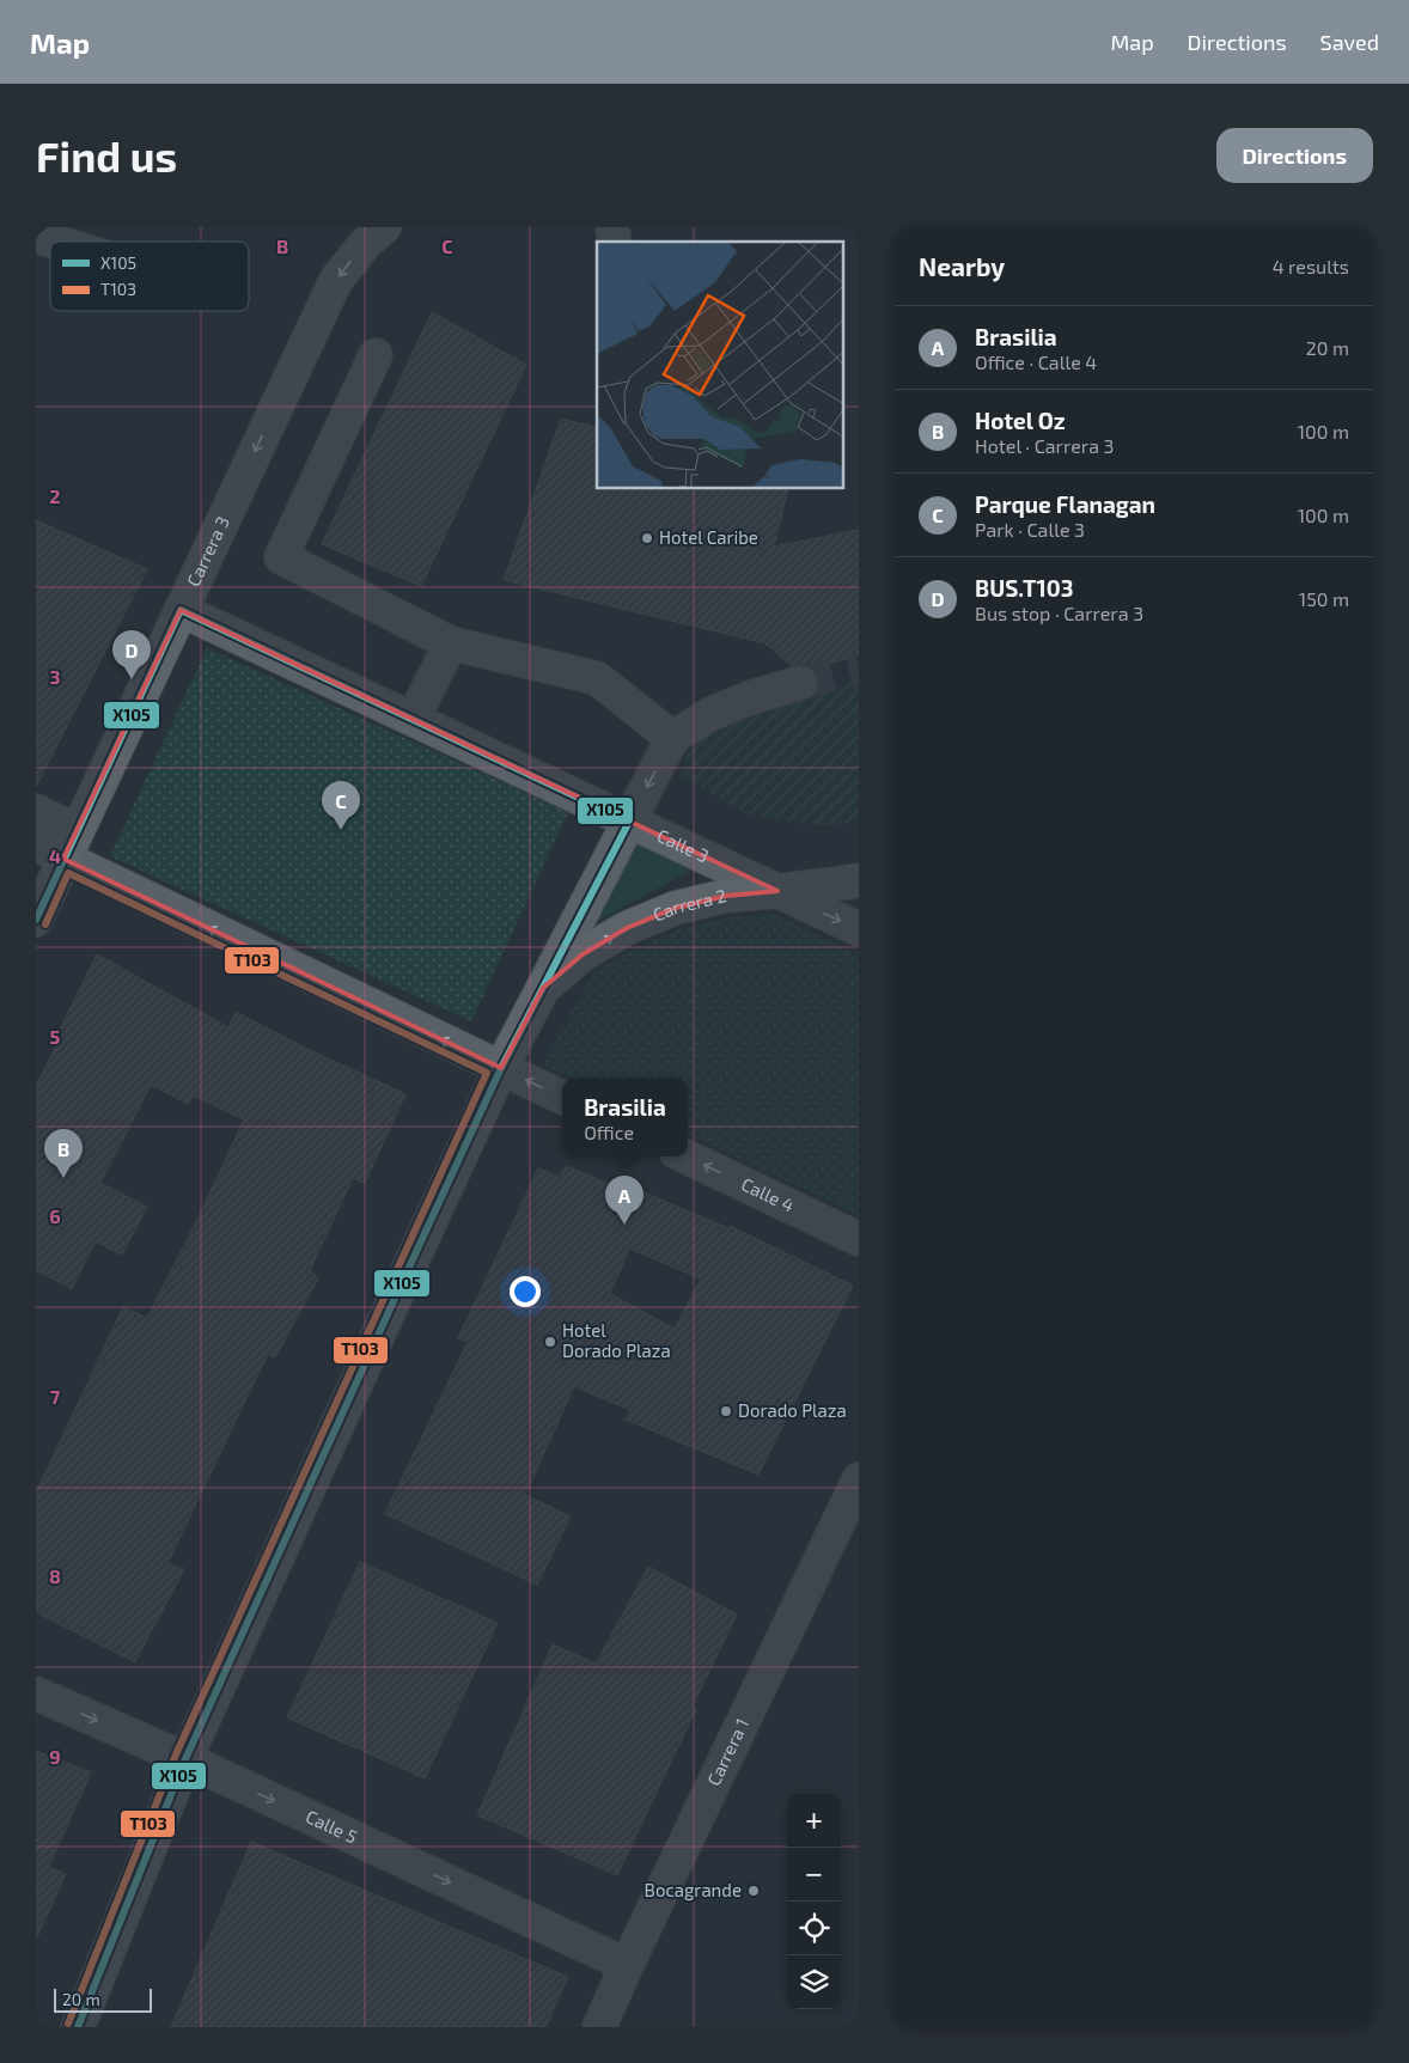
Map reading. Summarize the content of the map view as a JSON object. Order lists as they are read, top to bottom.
{
  "streets": {
    "main road": ["Carrera 3", "Carrera 2"],
    "street": [
      "Calle 3",
      "Calle 4",
      "Carrera 1",
      "Calle 5"
    ]
  },
  "crossings": [
    ["Carrera 3", "Calle 3"],
    ["Calle 3", "Carrera 2"],
    ["Carrera 2", "Calle 5"],
    ["Carrera 1", "Calle 5"]
  ],
  "one_way": ["Carrera 3", "Calle 4", "Calle 5"],
  "places": [
    "Hotel Caribe",
    "Hotel Dorado Plaza",
    "Dorado Plaza",
    "Bocagrande"
  ],
  "lines": ["transit line X105", "transit line T103"],
  "legend": ["X105", "T103"],
  "scale_bar": "20 m",
  "page": {
    "header": "Map",
    "nav": ["Map", "Directions", "Saved"],
    "buttons": "Directions",
    "title": "Find us",
    "heading": ["Nearby", "4 results"],
    "list": [
      {
        "mark": "A",
        "name": "Brasilia",
        "note": "Office · Calle 4",
        "value": "20 m"
      },
      {
        "mark": "B",
        "name": "Hotel Oz",
        "note": "Hotel · Carrera 3",
        "value": "100 m"
      },
      {
        "mark": "C",
        "name": "Parque Flanagan",
        "note": "Park · Calle 3",
        "value": "100 m"
      },
      {
        "mark": "D",
        "name": "BUS.T103",
        "note": "Bus stop · Carrera 3",
        "value": "150 m"
      }
    ],
    "pins": [
      "D",
      "C",
      "B",
      "A"
    ],
    "popup": ["Brasilia", "Office"],
    "map_buttons": ["+", "−"],
    "scale": "20 m"
  },
  "grid": {
    "columns": ["B", "C"],
    "rows": [
      "2",
      "3",
      "4",
      "5",
      "6",
      "7",
      "8",
      "9"
    ]
  }
}
